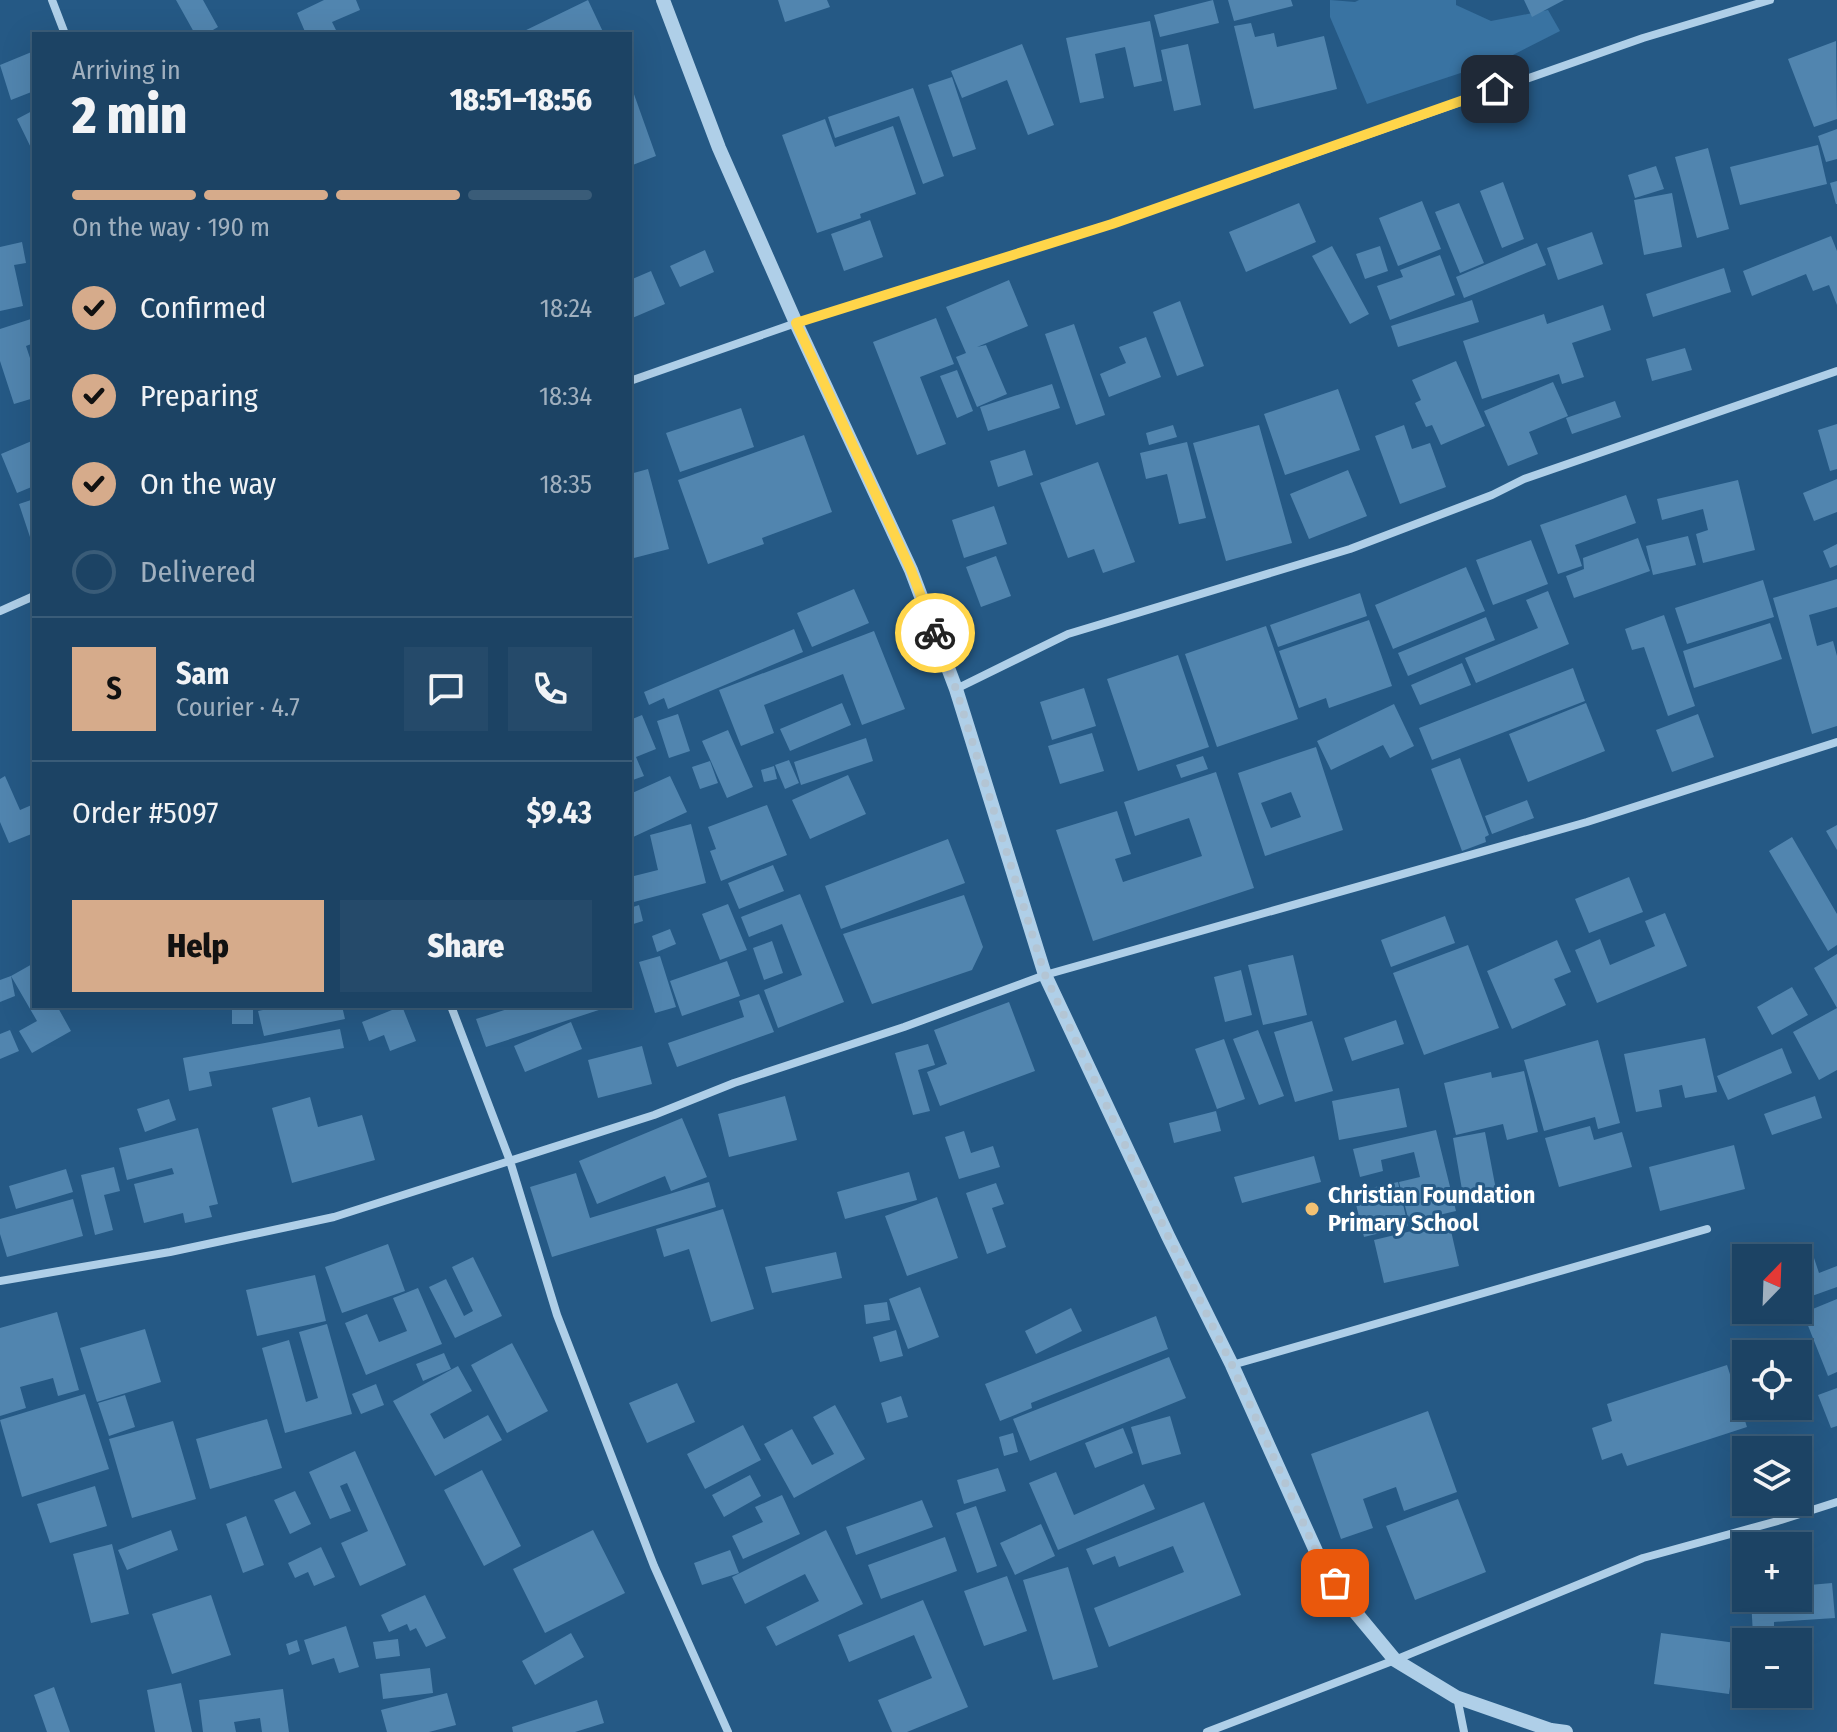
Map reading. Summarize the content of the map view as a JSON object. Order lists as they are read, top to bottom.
{
  "places": ["Christian Foundation Primary School"],
  "north": "top right",
  "page": {
    "heading": ["2 min", "Arriving in", "18:51–18:56"],
    "panel": [
      "Sam",
      "Courier · 4.7",
      "Order #5097",
      "$9.43"
    ],
    "bar": "On the way · 190 m",
    "list": [
      ["Confirmed", "18:24"],
      ["Preparing", "18:34"],
      ["On the way", "18:35"],
      "Delivered"
    ],
    "round": "S",
    "buttons": ["Help", "Share"],
    "map_buttons": ["+", "−"]
  }
}
